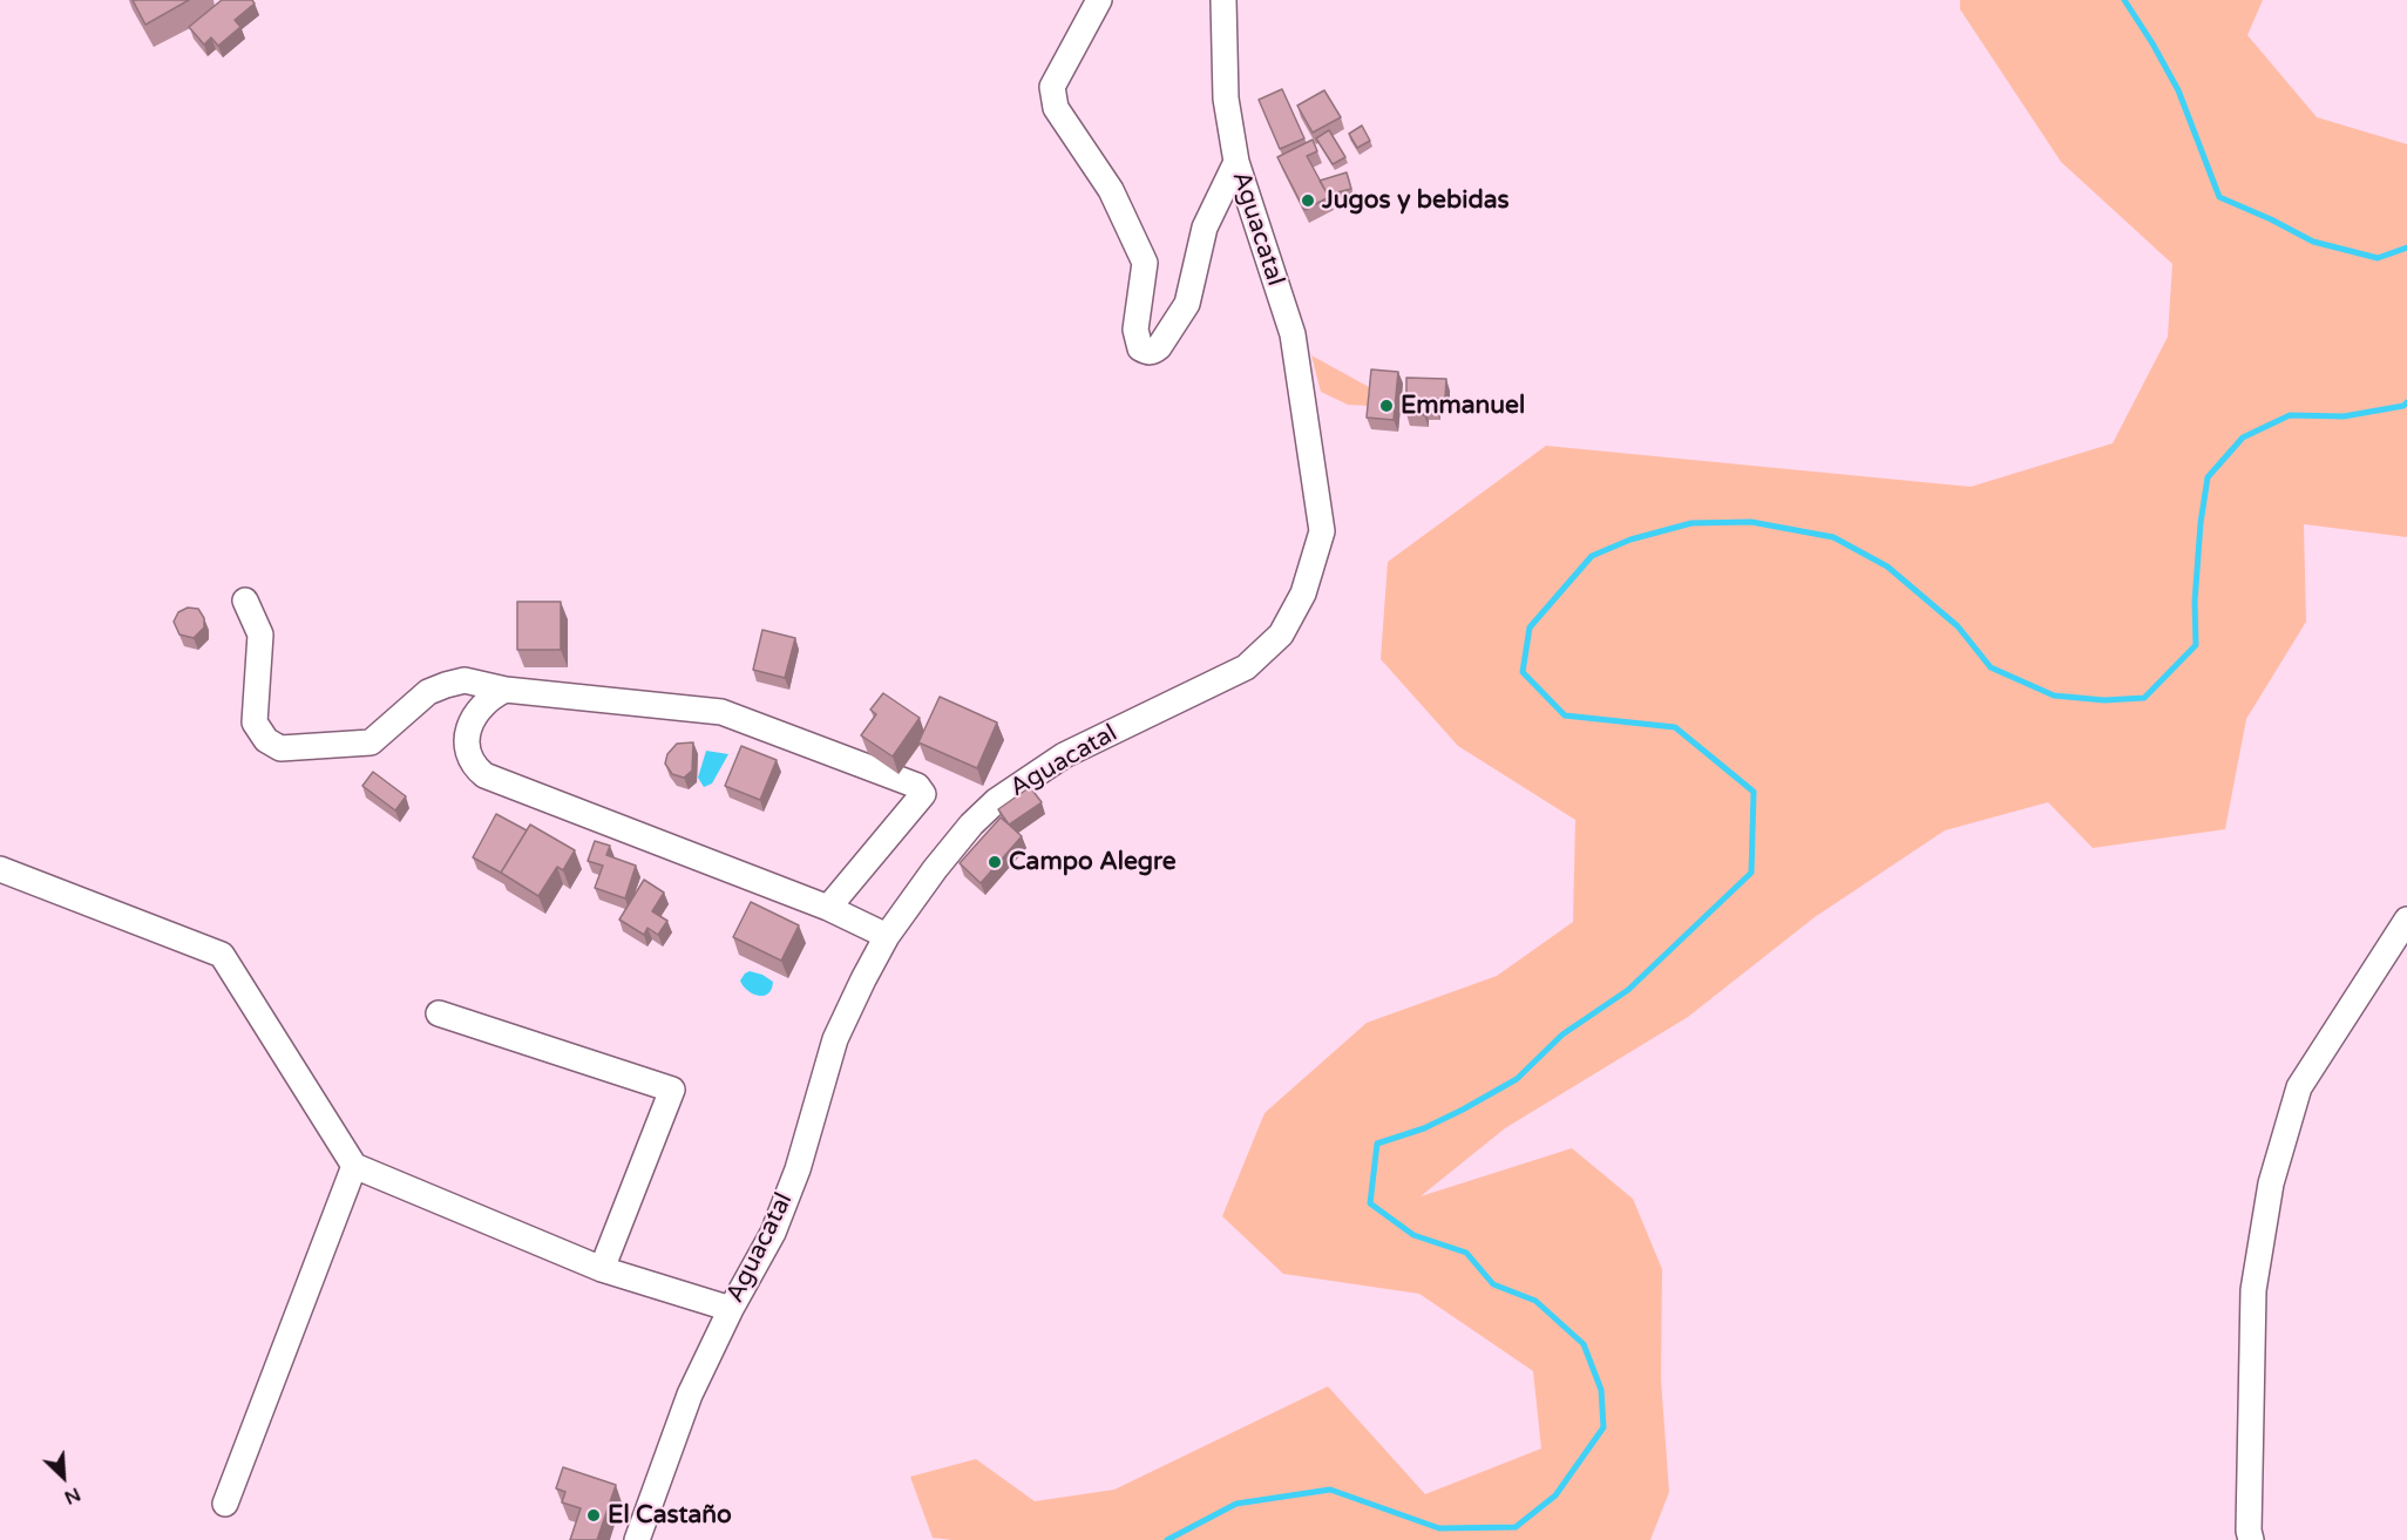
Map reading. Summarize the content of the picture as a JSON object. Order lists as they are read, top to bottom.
{
  "streets": {
    "street": ["Aguacatal"]
  },
  "places": [
    "Jugos y bebidas",
    "Emmanuel",
    "Campo Alegre",
    "El Castaño"
  ],
  "north": "bottom right"
}
